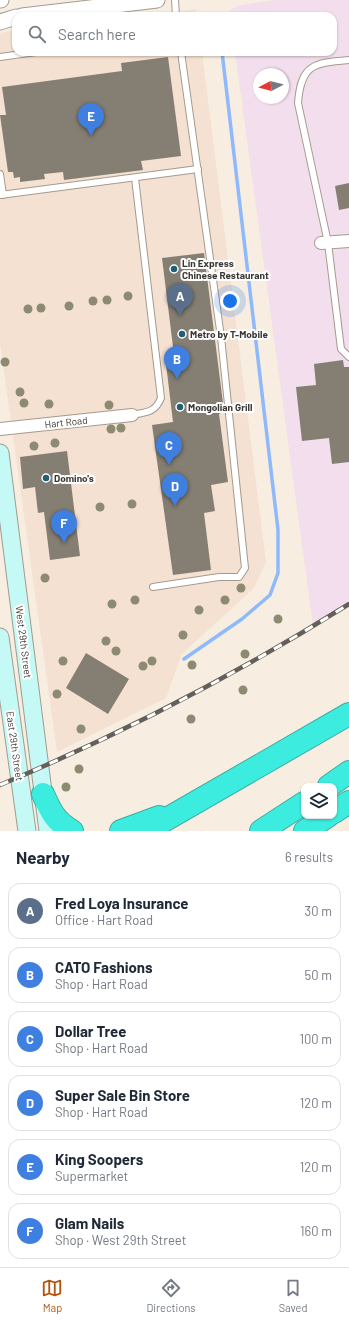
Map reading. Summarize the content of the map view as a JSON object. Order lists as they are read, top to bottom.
{
  "streets": {
    "main road": ["West 29th Street", "East 29th Street"],
    "street": ["Hart Road"]
  },
  "places": [
    "Lin Express Chinese Restaurant",
    "Metro by T-Mobile",
    "Mongolian Grill",
    "Domino's"
  ],
  "north": "left",
  "page": {
    "search": "Search here",
    "pins": [
      "E",
      "A",
      "B",
      "C",
      "D",
      "F"
    ],
    "heading": ["Nearby", "6 results"],
    "list": [
      {
        "mark": "A",
        "name": "Fred Loya Insurance",
        "note": "Office · Hart Road",
        "value": "30 m"
      },
      {
        "mark": "B",
        "name": "CATO Fashions",
        "note": "Shop · Hart Road",
        "value": "50 m"
      },
      {
        "mark": "C",
        "name": "Dollar Tree",
        "note": "Shop · Hart Road",
        "value": "100 m"
      },
      {
        "mark": "D",
        "name": "Super Sale Bin Store",
        "note": "Shop · Hart Road",
        "value": "120 m"
      },
      {
        "mark": "E",
        "name": "King Soopers",
        "note": "Supermarket",
        "value": "120 m"
      },
      {
        "mark": "F",
        "name": "Glam Nails",
        "note": "Shop · West 29th Street",
        "value": "160 m"
      }
    ],
    "nav": ["Map", "Directions", "Saved"]
  }
}
